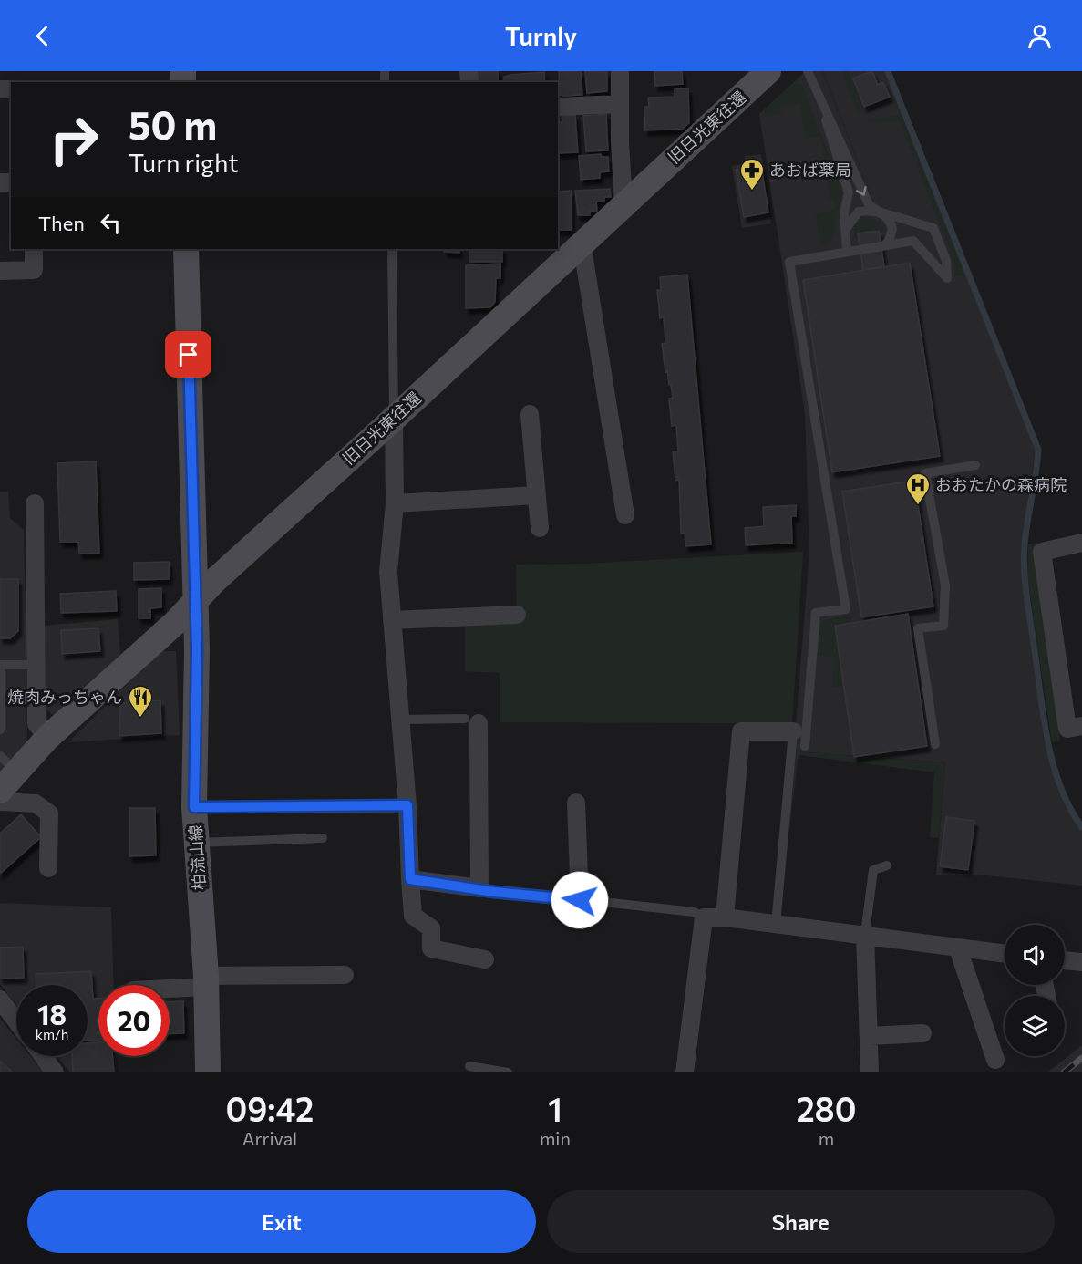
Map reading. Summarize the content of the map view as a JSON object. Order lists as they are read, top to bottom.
{
  "streets": {
    "street": ["旧日光東往還", "柏流山線"]
  },
  "crossings": [
    ["旧日光東往還", "柏流山線"]
  ],
  "places": {
    "pharmacy": ["あおば薬局"],
    "hospital": ["おおたかの森病院"],
    "restaurant": ["焼肉みっちゃん"]
  },
  "page": {
    "header": "Turnly",
    "turn": ["50 m", "Turn right"],
    "then": "Then",
    "speed": "18 km/h",
    "limit": "20",
    "eta": [
      "09:42",
      "Arrival",
      "1",
      "min",
      "280",
      "m"
    ],
    "buttons": ["Exit", "Share"]
  }
}
